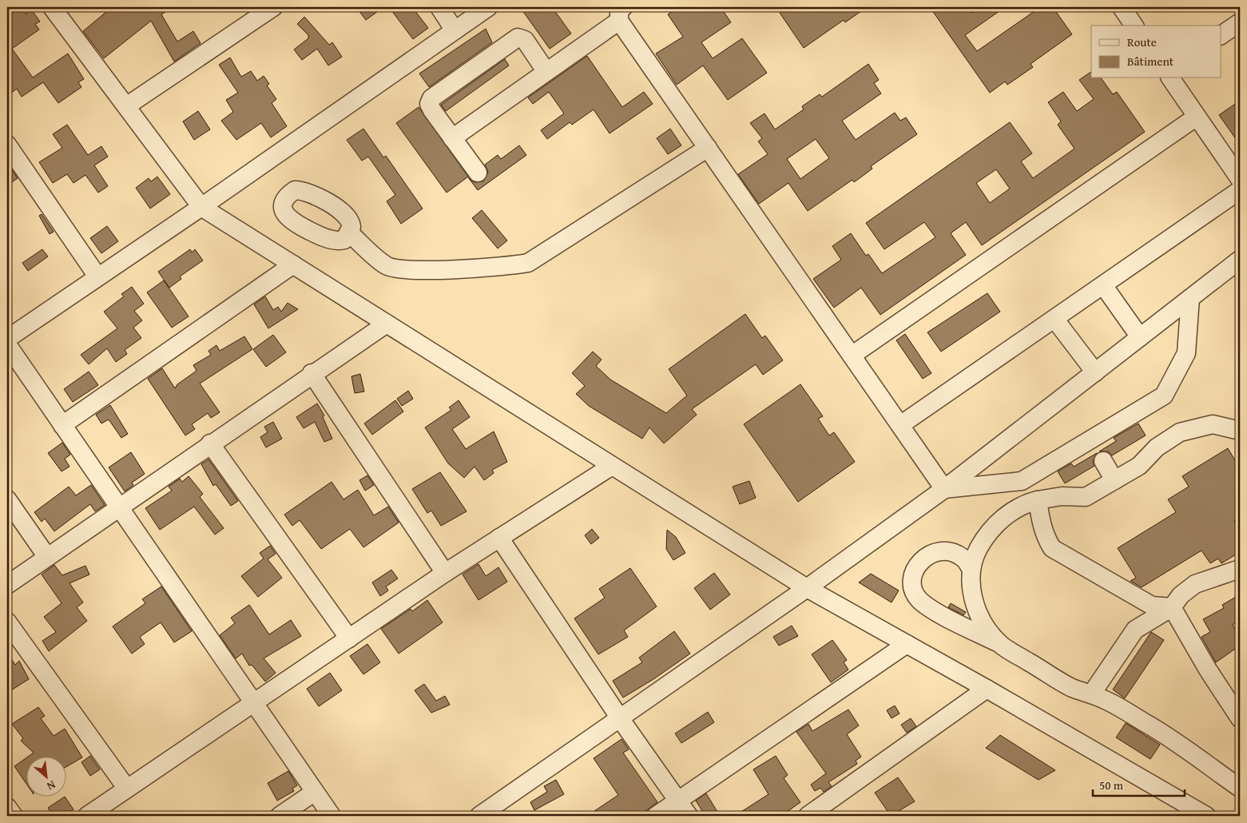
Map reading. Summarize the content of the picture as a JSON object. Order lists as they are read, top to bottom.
{
  "legend": ["Route", "Bâtiment"],
  "scale_bar": "50 m",
  "north": "bottom right"
}
